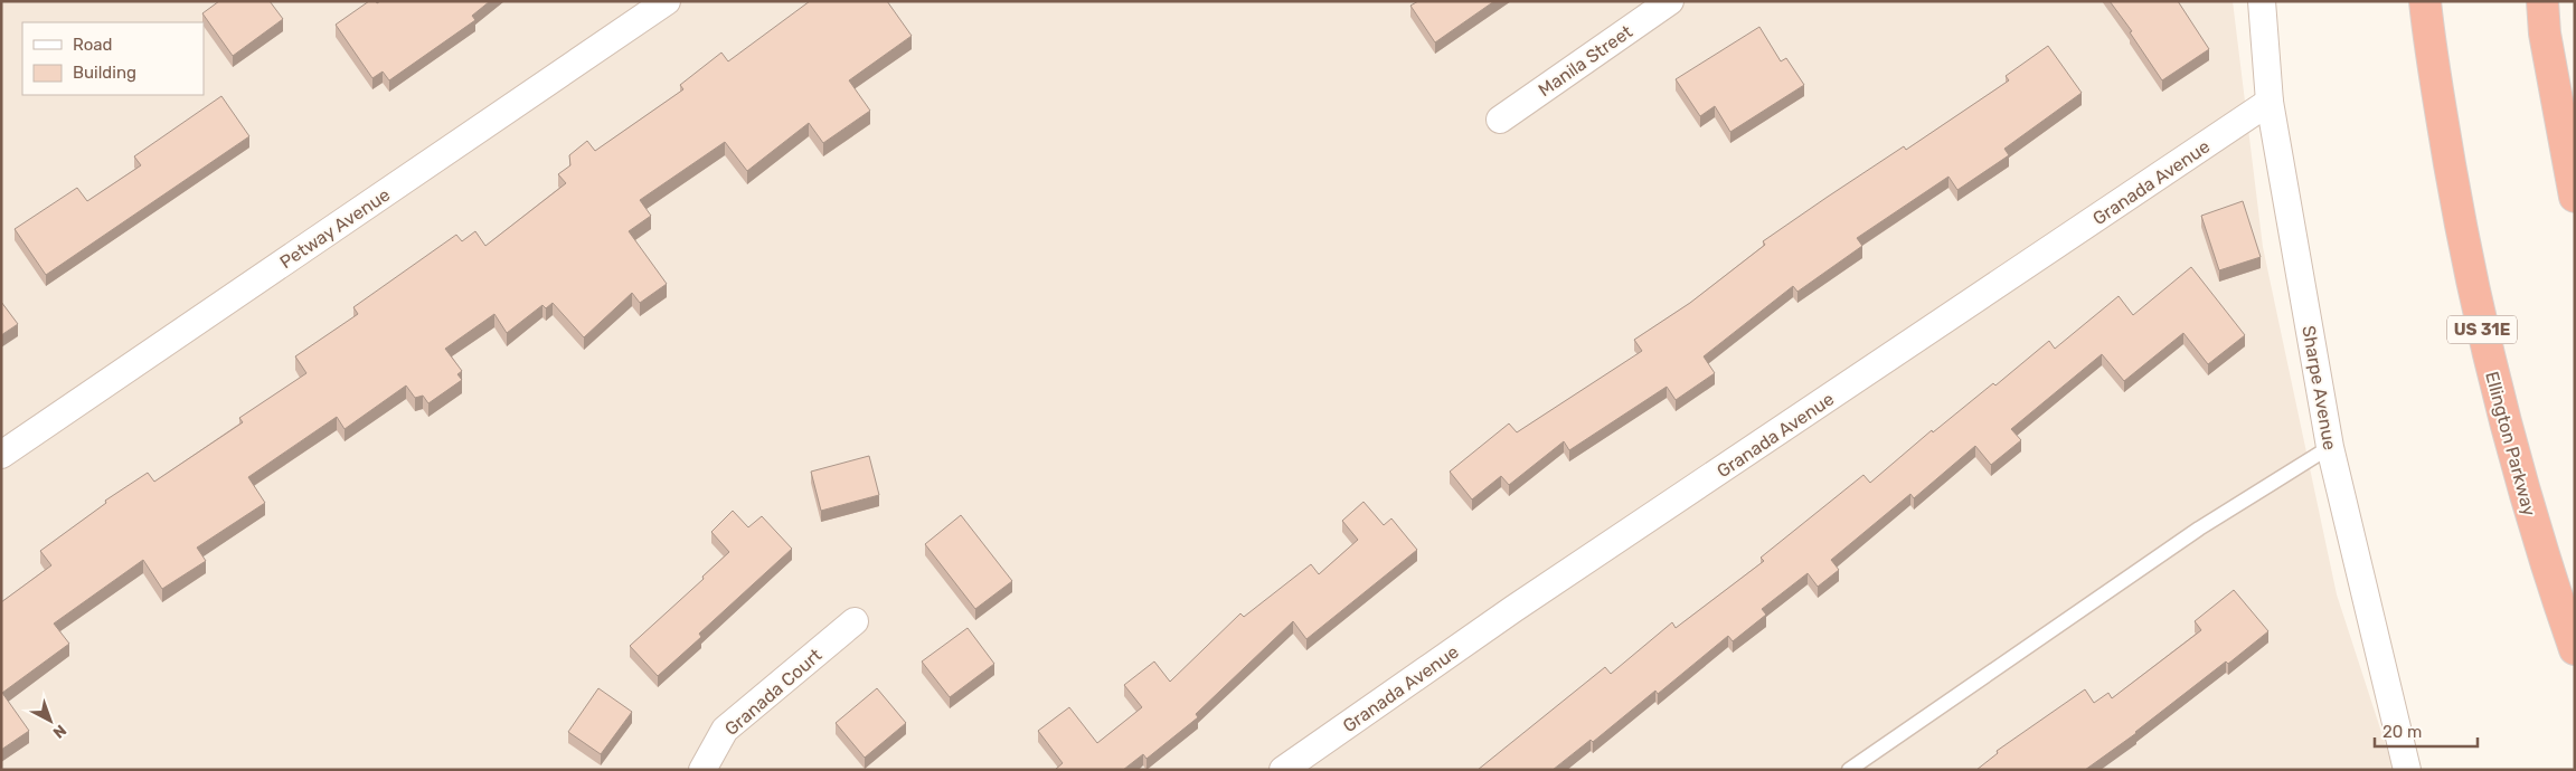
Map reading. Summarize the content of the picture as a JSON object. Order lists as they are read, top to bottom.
{
  "streets": {
    "highway": ["US 31E", "Ellington Parkway"],
    "street": [
      "Manila Street",
      "Granada Avenue",
      "Petway Avenue",
      "Sharpe Avenue",
      "Granada Court"
    ]
  },
  "crossings": [
    ["Granada Avenue", "Sharpe Avenue"]
  ],
  "legend": ["Road", "Building"],
  "scale_bar": "20 m",
  "north": "bottom right"
}
